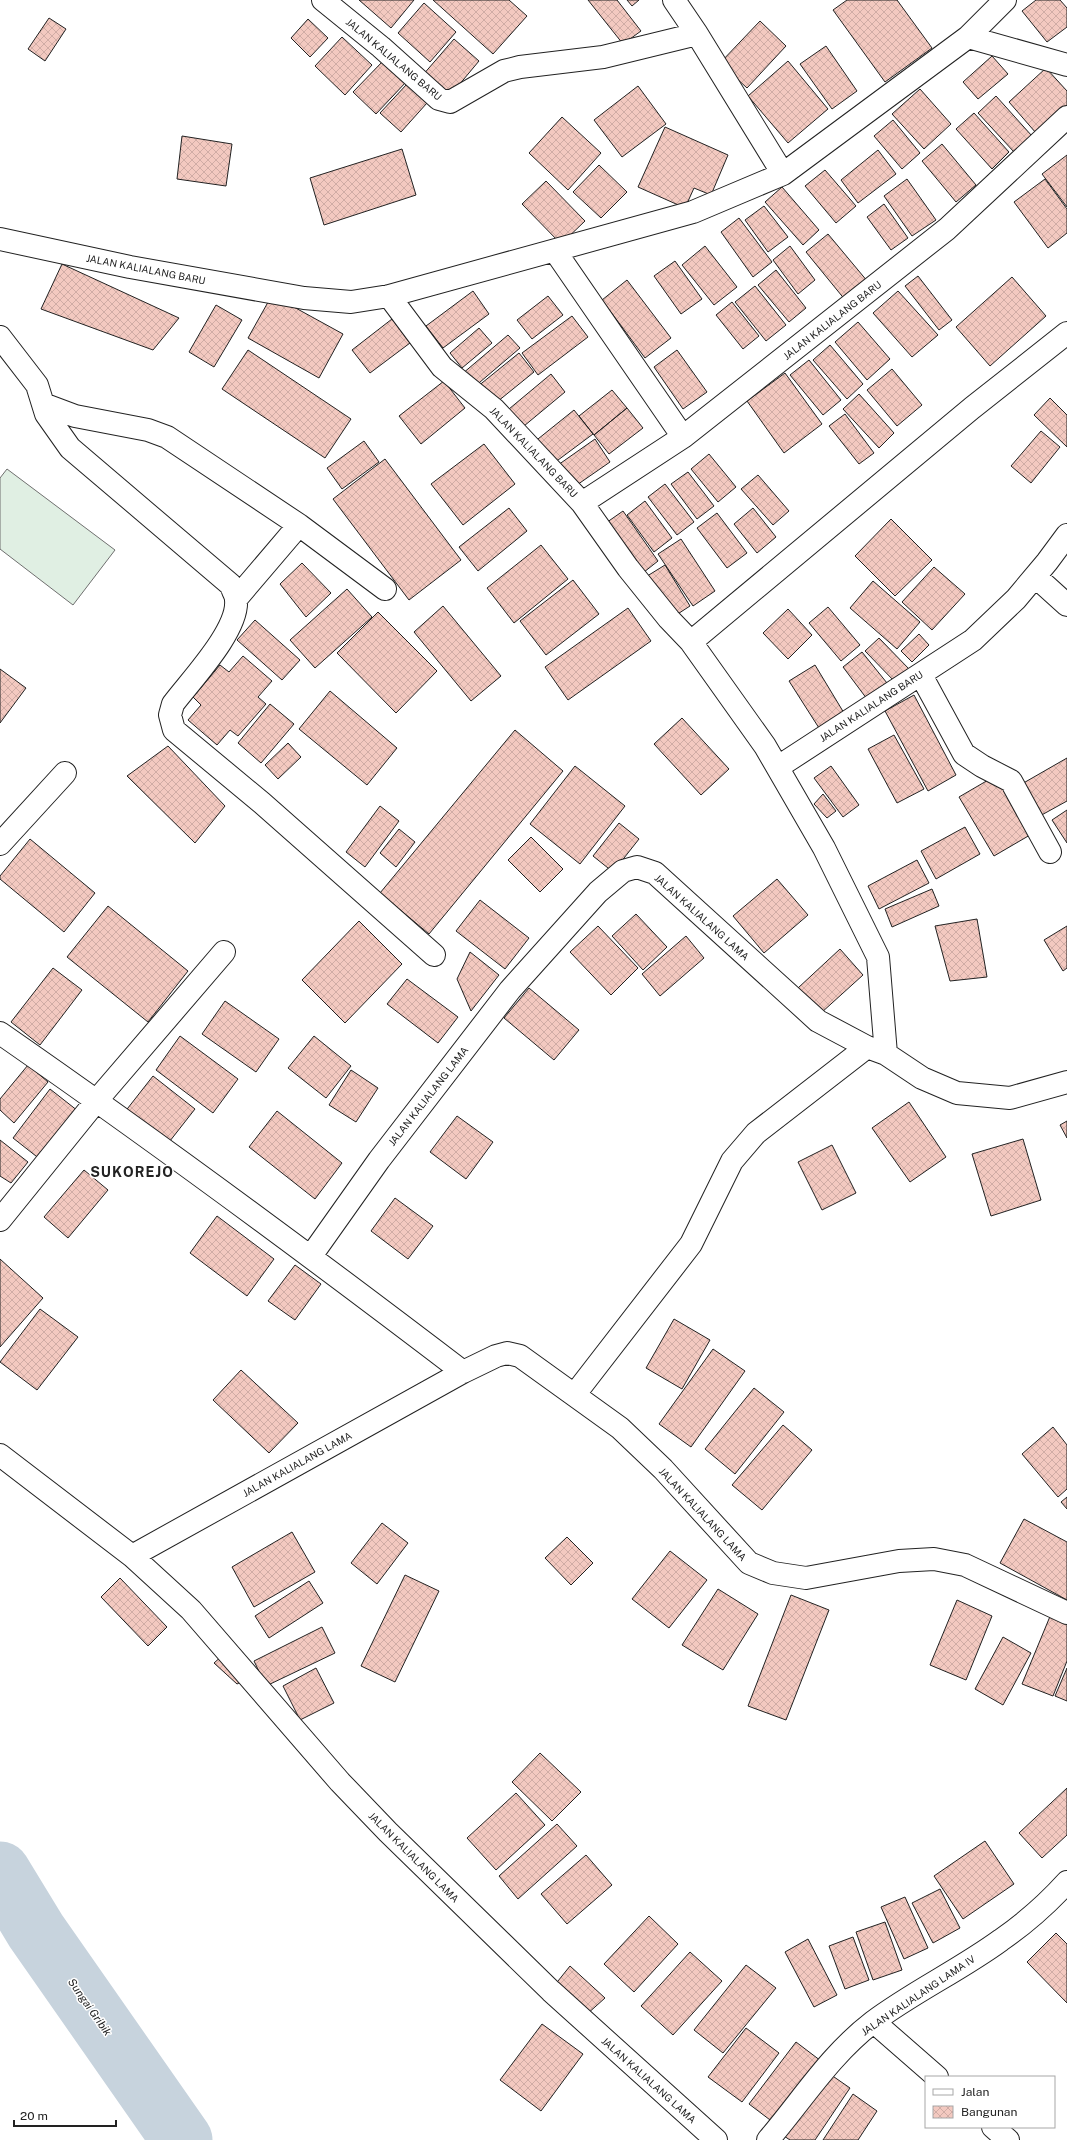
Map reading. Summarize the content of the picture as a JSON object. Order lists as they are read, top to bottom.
{
  "streets": {
    "street": ["JALAN KALIALANG BARU", "JALAN KALIALANG LAMA", "JALAN KALIALANG LAMA IV"]
  },
  "districts": ["SUKOREJO"],
  "water": ["Sungai Gribik"],
  "legend": ["Jalan", "Bangunan"],
  "scale_bar": "20 m"
}
